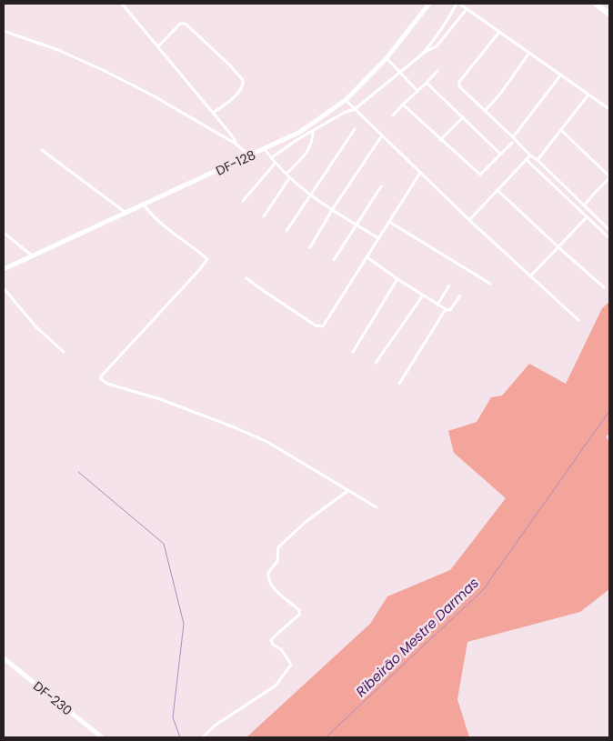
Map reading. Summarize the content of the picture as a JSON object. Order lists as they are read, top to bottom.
{
  "streets": {
    "main road": ["DF-128", "DF-230"]
  },
  "water": ["Ribeirão Mestre Darmas"]
}
